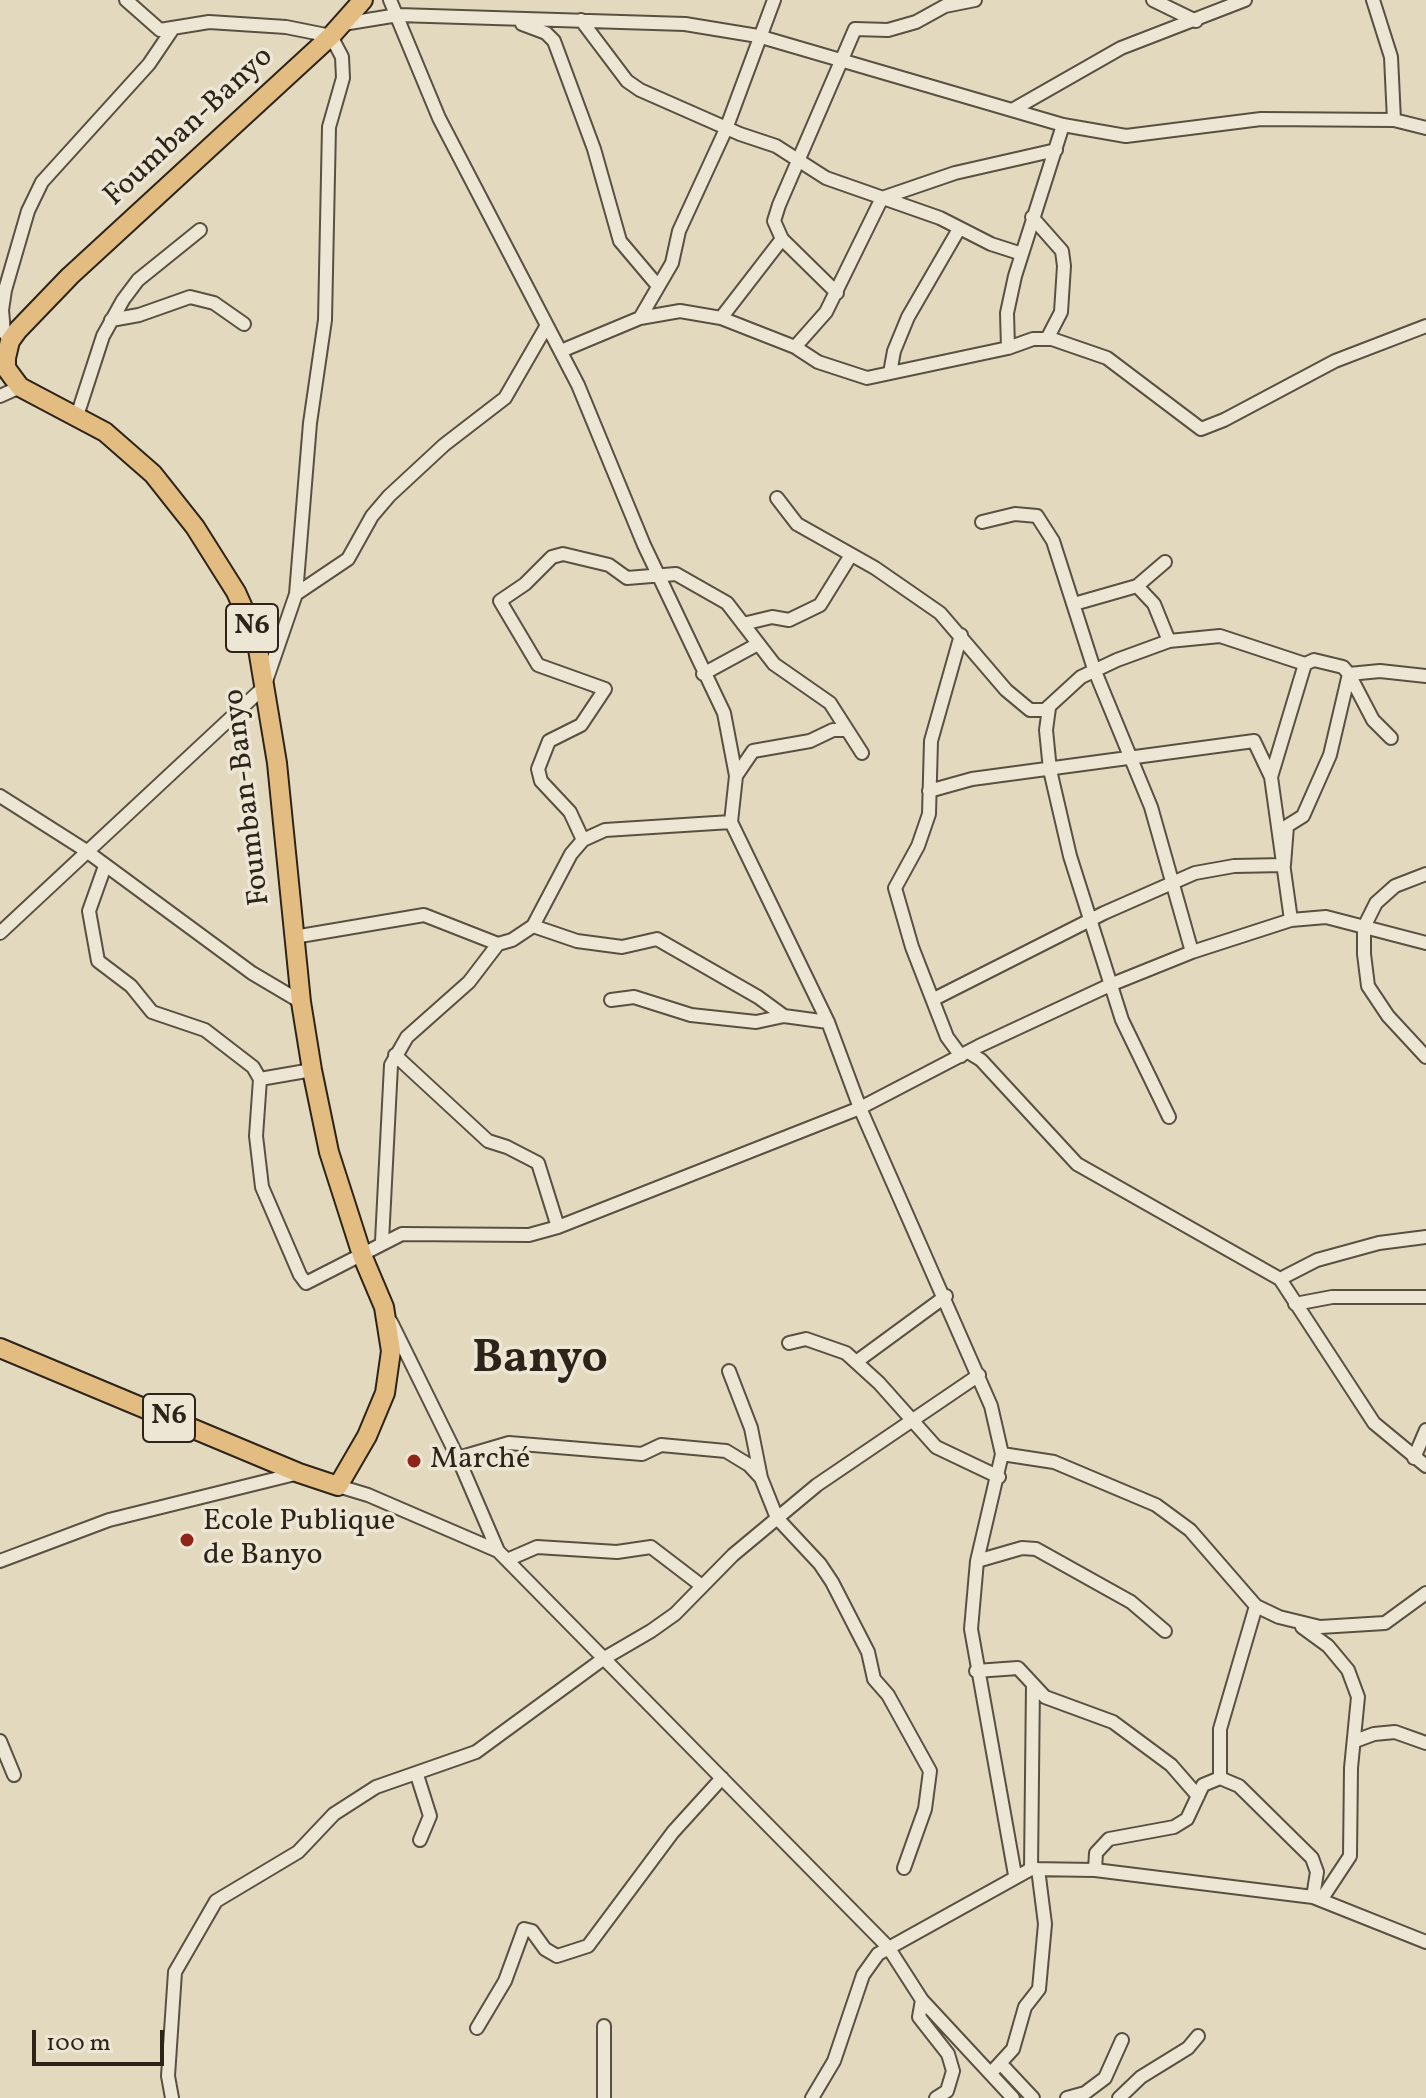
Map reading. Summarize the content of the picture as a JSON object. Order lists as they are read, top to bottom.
{
  "streets": {
    "highway": ["Foumban-Banyo", "N6"]
  },
  "crossings": [
    ["Foumban-Banyo", "N6"]
  ],
  "districts": ["Banyo"],
  "places": ["Marché", "Ecole Publique de Banyo"],
  "scale_bar": "100 m"
}
